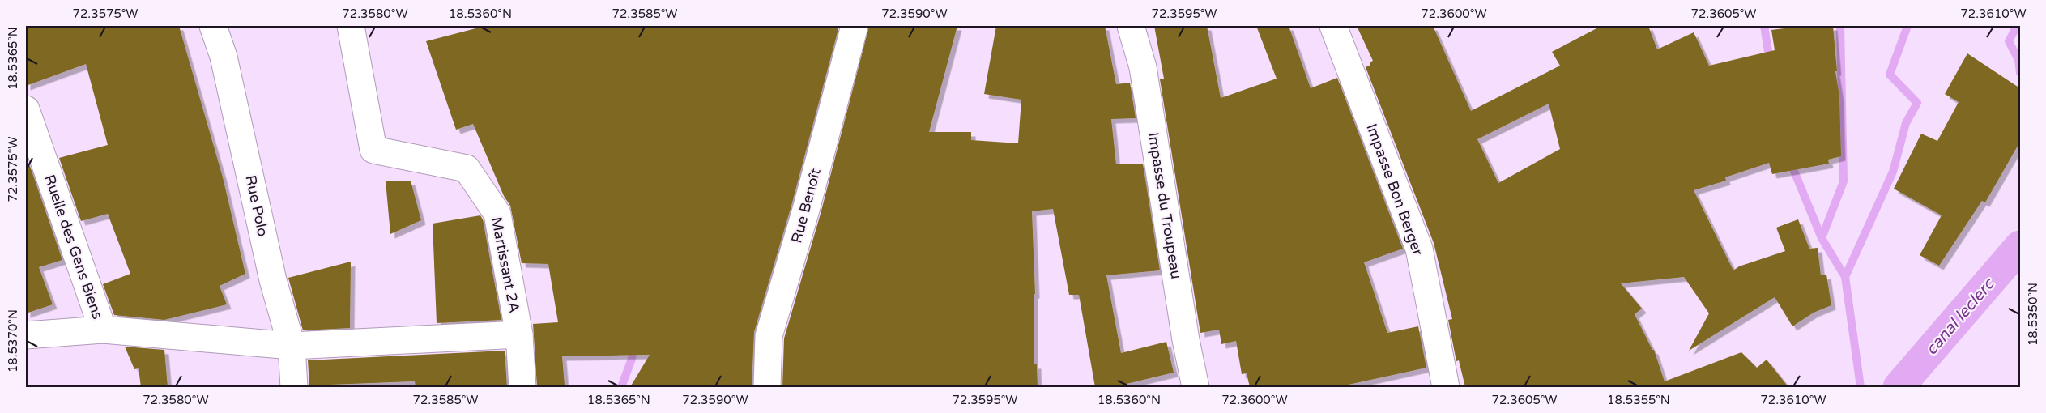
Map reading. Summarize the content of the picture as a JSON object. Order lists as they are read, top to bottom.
{
  "streets": {
    "street": [
      "Impasse Bon Berger",
      "Rue Polo",
      "Rue Benoît",
      "Impasse du Troupeau",
      "Ruelle des Gens Biens",
      "Martissant 2A"
    ]
  },
  "water": ["canal leclerc"],
  "coordinates": [
    "72.3575°W",
    "72.3580°W",
    "18.5360°N",
    "72.3585°W",
    "72.3590°W",
    "72.3595°W",
    "72.3600°W",
    "72.3605°W",
    "72.3610°W",
    "18.5365°N",
    "18.5350°N",
    "18.5370°N",
    "18.5355°N"
  ]
}
